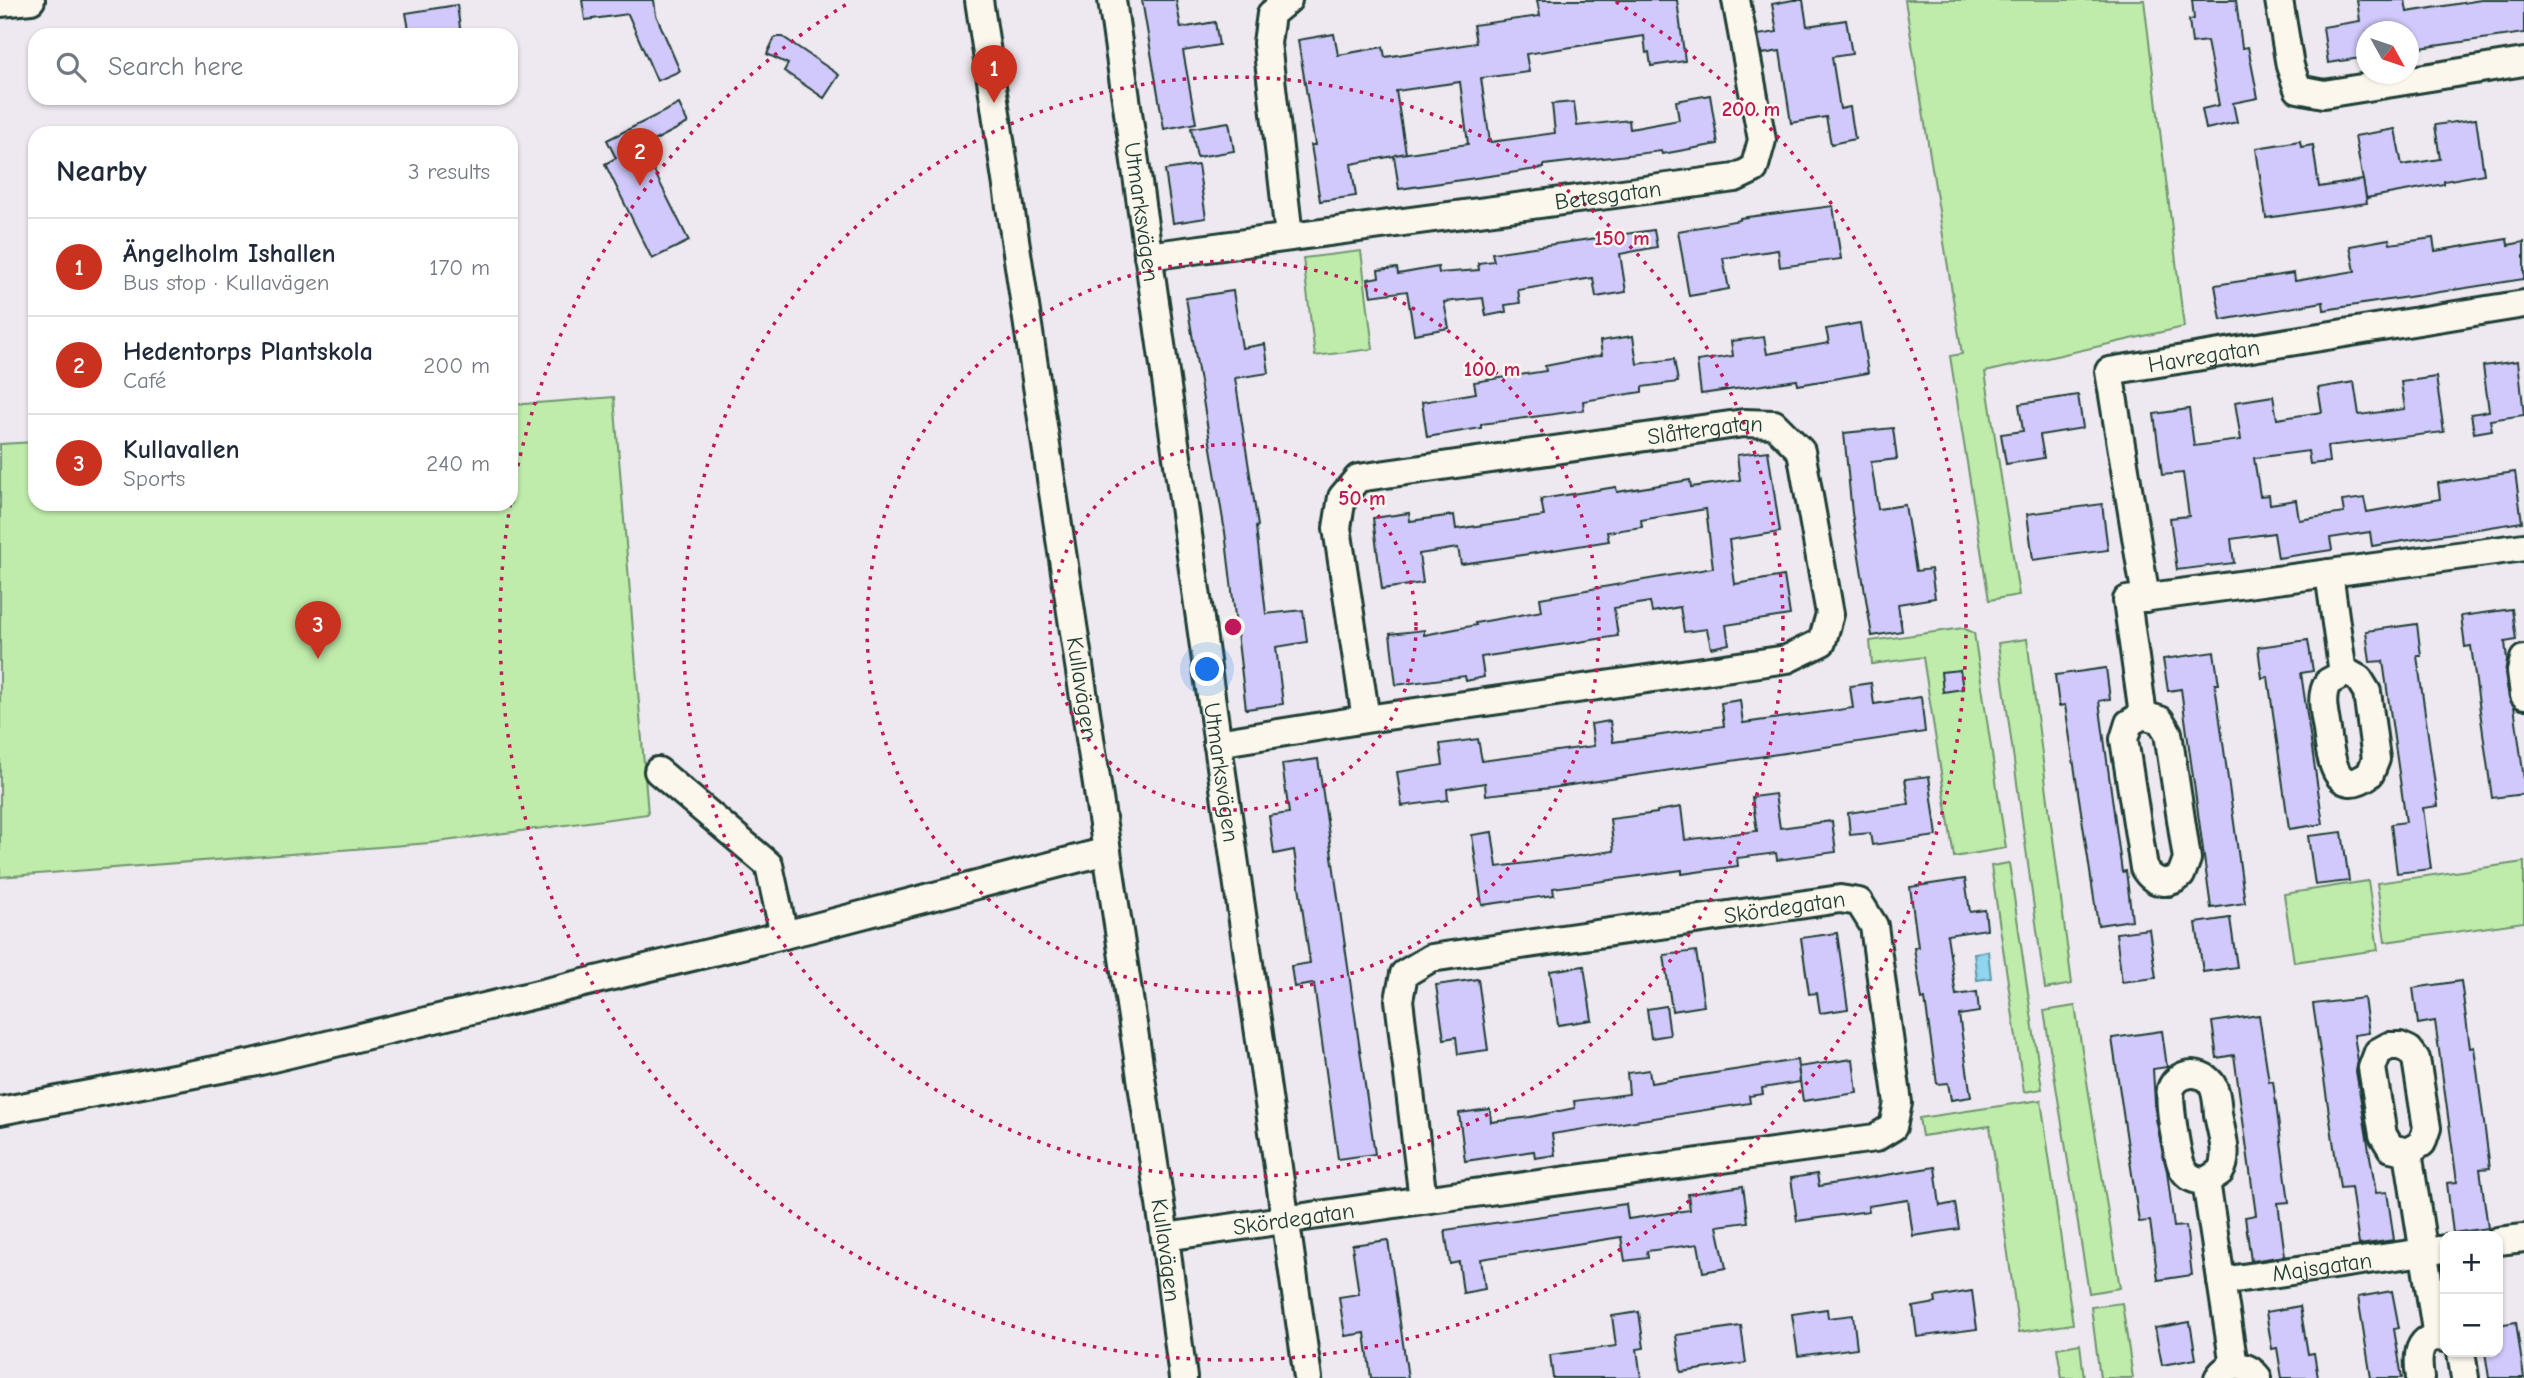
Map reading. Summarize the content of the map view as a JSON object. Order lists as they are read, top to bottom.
{
  "streets": {
    "street": [
      "Betesgatan",
      "Utmarksvägen",
      "Havregatan",
      "Slåttergatan",
      "Kullavägen",
      "Skördegatan",
      "Majsgatan"
    ]
  },
  "crossings": [
    ["Betesgatan", "Utmarksvägen"],
    ["Utmarksvägen", "Slåttergatan"],
    ["Utmarksvägen", "Skördegatan"],
    ["Kullavägen", "Skördegatan"]
  ],
  "north": "bottom right",
  "page": {
    "search": "Search here",
    "pins": ["1", "2", "3"],
    "heading": ["Nearby", "3 results"],
    "list": [
      {
        "mark": "1",
        "name": "Ängelholm Ishallen",
        "note": "Bus stop · Kullavägen",
        "value": "170 m"
      },
      {
        "mark": "2",
        "name": "Hedentorps Plantskola",
        "note": "Café",
        "value": "200 m"
      },
      {
        "mark": "3",
        "name": "Kullavallen",
        "note": "Sports",
        "value": "240 m"
      }
    ],
    "map_buttons": ["+", "−"]
  },
  "rings": [
    "200 m",
    "150 m",
    "100 m",
    "50 m"
  ]
}
